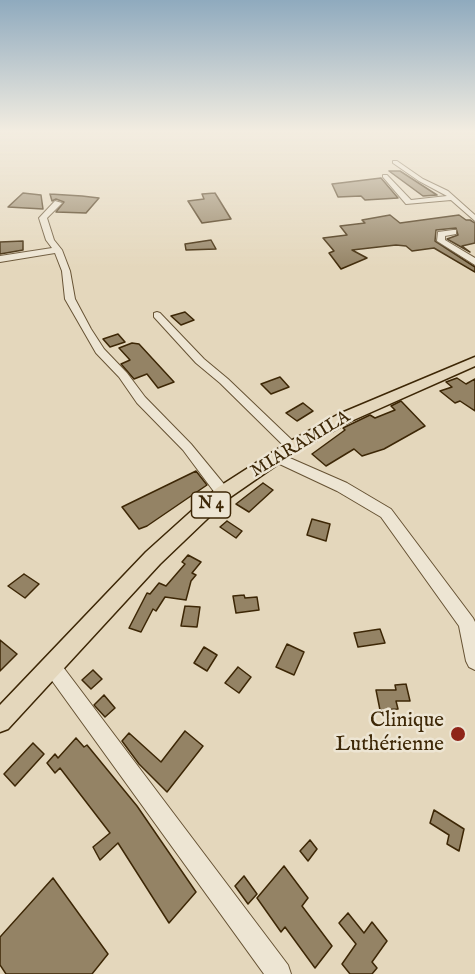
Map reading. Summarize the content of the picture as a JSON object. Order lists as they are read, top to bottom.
{
  "streets": {
    "main road": ["MIARAMILA", "N 4"]
  },
  "places": ["Clinique Luthérienne"]
}
